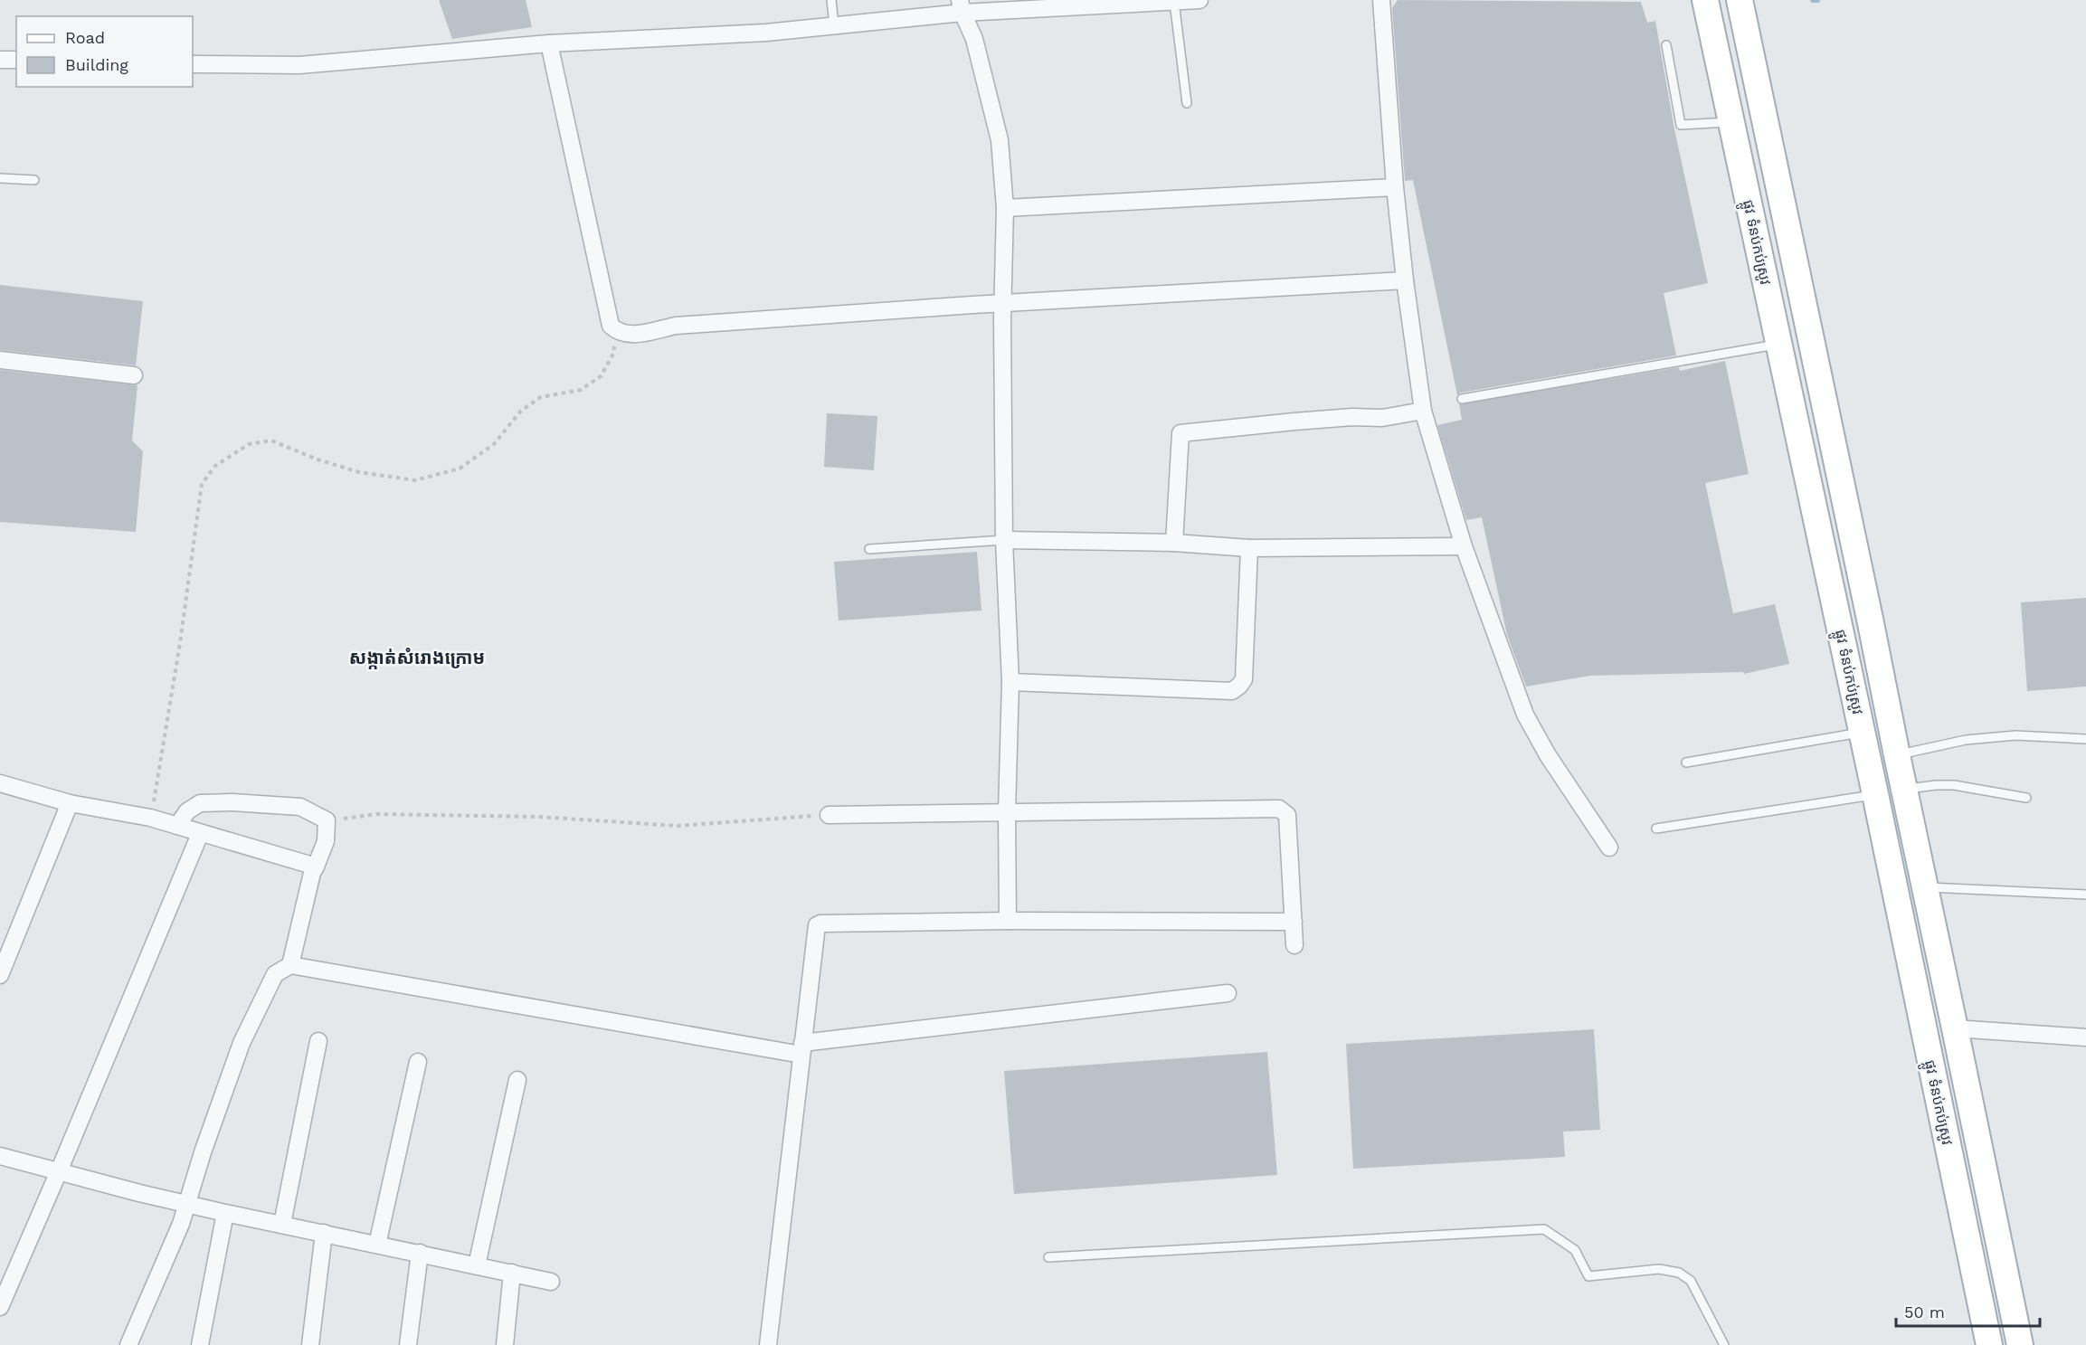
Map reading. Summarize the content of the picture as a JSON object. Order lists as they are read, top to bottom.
{
  "streets": {
    "main road": ["ផ្លូវ ទំនប់កប់ស្រូវ"]
  },
  "districts": ["សង្កាត់សំរោងក្រោម"],
  "legend": ["Road", "Building"],
  "scale_bar": "50 m"
}
